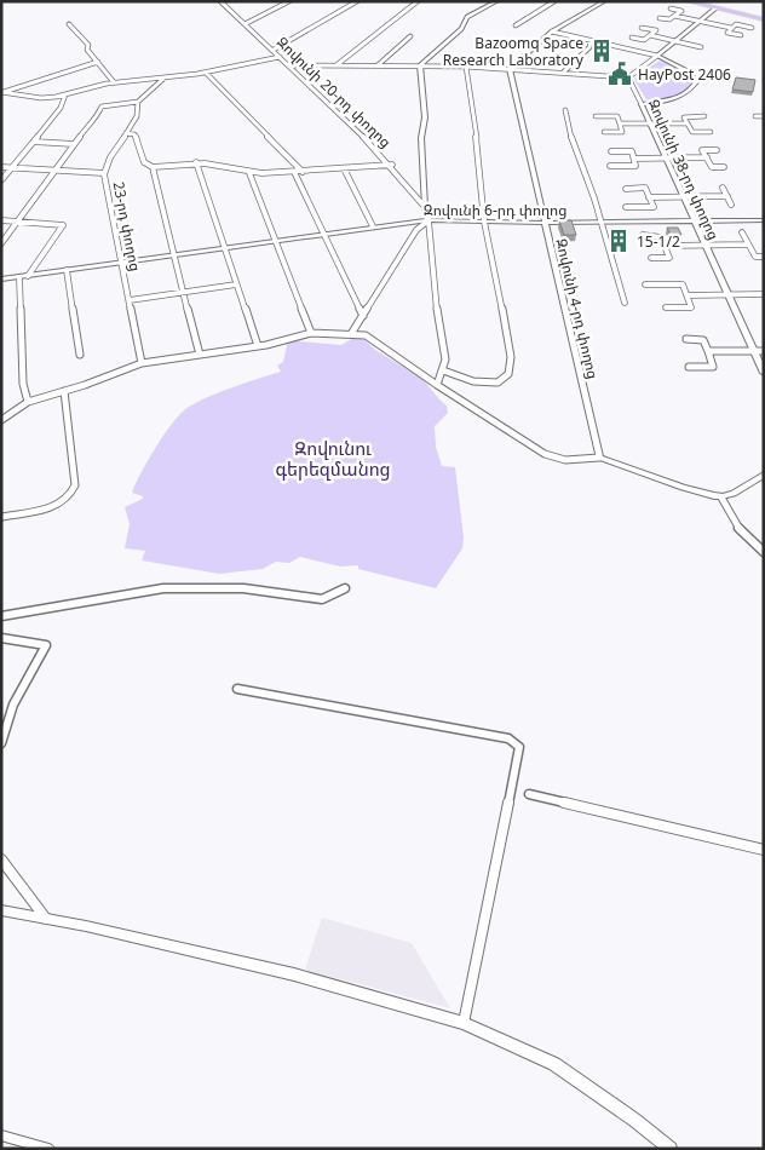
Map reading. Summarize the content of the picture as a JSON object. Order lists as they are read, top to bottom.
{
  "streets": {
    "street": [
      "Զովունի 20-րդ փողոց",
      "Զովունի 38-րդ փողոց",
      "Զովունի 6-րդ փողոց",
      "23-րդ փողոց",
      "Զովունի 4-րդ փողոց"
    ]
  },
  "crossings": [
    ["Զովունի 38-րդ փողոց", "Զովունի 6-րդ փողոց"],
    ["Զովունի 6-րդ փողոց", "23-րդ փողոց"],
    ["Զովունի 6-րդ փողոց", "Զովունի 4-րդ փողոց"]
  ],
  "parks": ["Զովունու գերեզմանոց"],
  "places": {
    "building": ["Bazoomq Space Research Laboratory", "15-1/2"],
    "public building": ["HayPost 2406"]
  }
}
